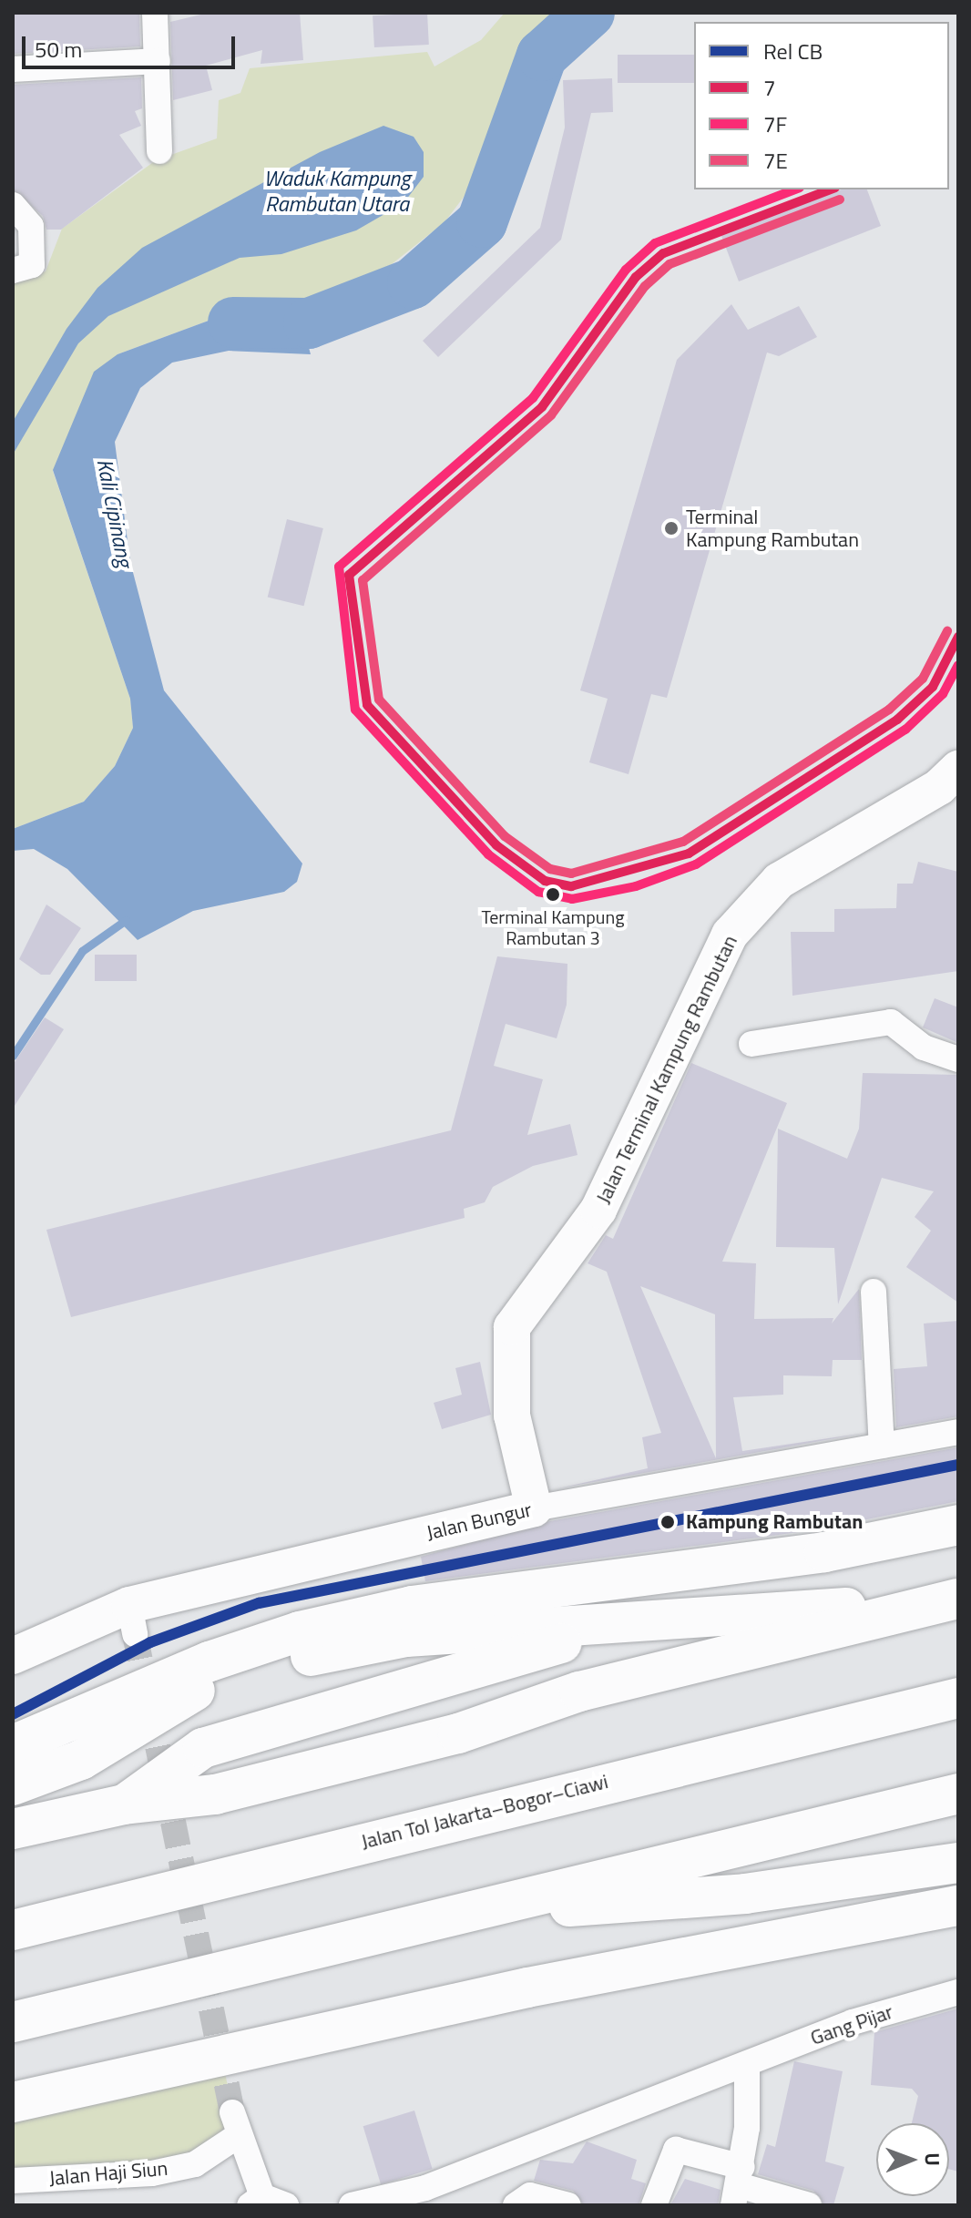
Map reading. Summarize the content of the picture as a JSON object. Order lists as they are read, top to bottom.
{
  "streets": {
    "highway": ["Jalan Tol Jakarta–Bogor–Ciawi"],
    "street": [
      "Jalan Terminal Kampung Rambutan",
      "Jalan Bungur",
      "Gang Pijar",
      "Jalan Haji Siun"
    ]
  },
  "crossings": [
    ["Jalan Terminal Kampung Rambutan", "Jalan Bungur"]
  ],
  "water": ["Waduk Kampung Rambutan Utara", "Kali Cipinang"],
  "places": ["Terminal Kampung Rambutan", "Terminal Kampung Rambutan 3", "Kampung Rambutan"],
  "lines": [
    "transit line 7",
    "transit line 7F",
    "transit line 7E",
    "rail line CB"
  ],
  "legend": [
    "Rel CB",
    "7",
    "7F",
    "7E"
  ],
  "scale_bar": "50 m",
  "north": "right"
}
